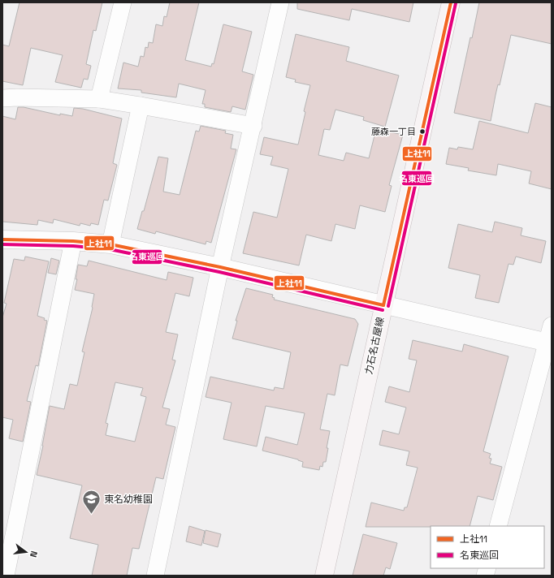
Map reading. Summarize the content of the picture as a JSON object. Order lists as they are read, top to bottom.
{
  "streets": {
    "main road": ["力石名古屋線"]
  },
  "places": {
    "other": ["藤森一丁目"],
    "school or university": ["東名幼稚園"]
  },
  "lines": ["transit line 上社11", "transit line 名東巡回"],
  "legend": ["上社11", "名東巡回"],
  "north": "right"
}
